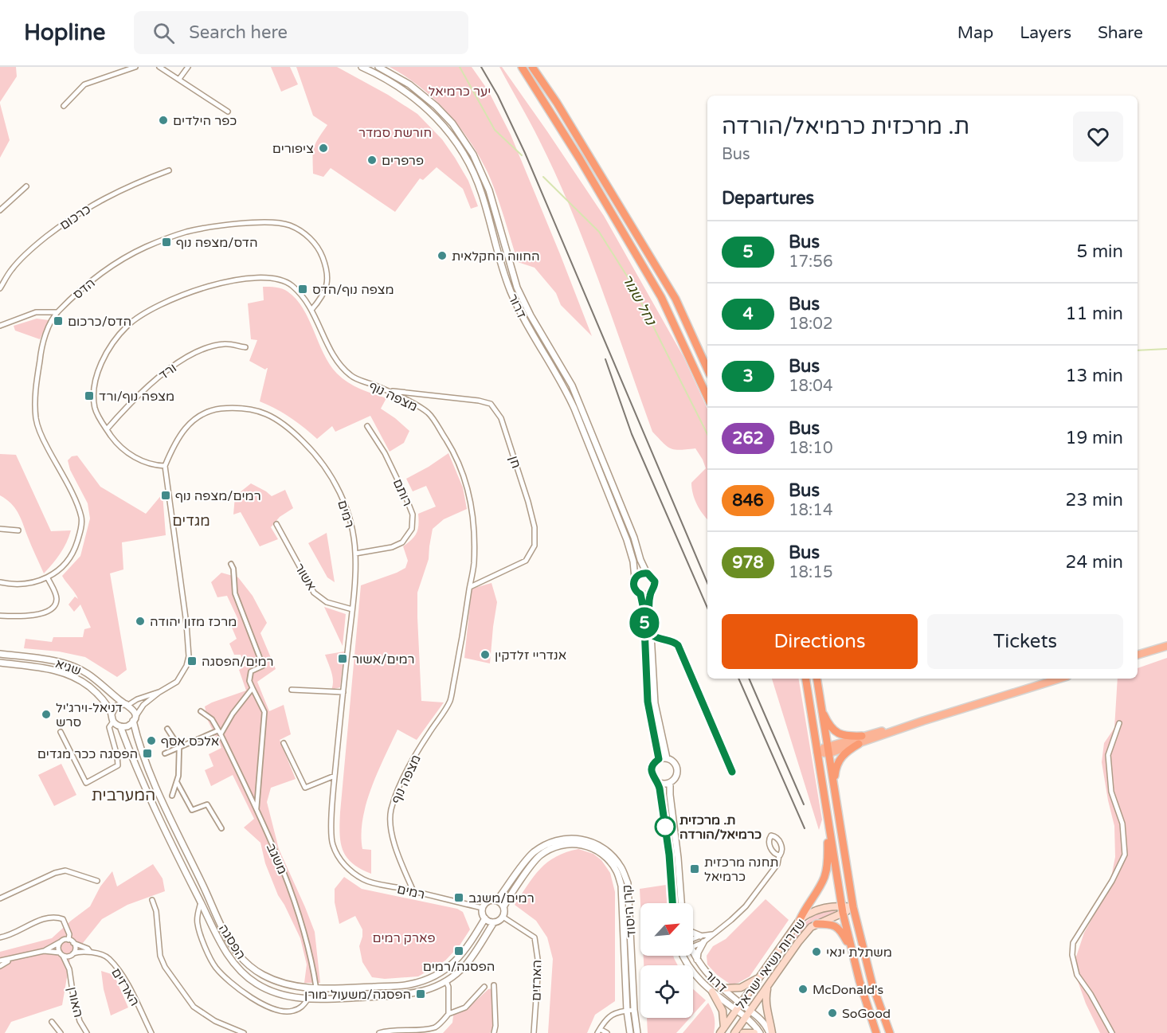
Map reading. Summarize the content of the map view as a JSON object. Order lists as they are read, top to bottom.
{
  "streets": {
    "main road": ["שדרות נשיאי ישראל"],
    "street": [
      "כרכום",
      "הדס",
      "דרור",
      "ורד",
      "מצפה נוף",
      "חן",
      "רותם",
      "רמים",
      "אשור",
      "שגיא",
      "משגב",
      "קרן היסוד",
      "הפסגה",
      "הארזים",
      "האורן"
    ]
  },
  "crossings": [
    ["הדס", "מצפה נוף"],
    ["דרור", "שדרות נשיאי ישראל"],
    ["ורד", "מצפה נוף"],
    ["מצפה נוף", "חן"],
    ["מצפה נוף", "רמים"],
    ["רותם", "רמים"],
    ["רמים", "אשור"],
    ["רמים", "קרן היסוד"],
    ["רמים", "הפסגה"],
    ["רמים", "הארזים"],
    ["שגיא", "הפסגה"],
    ["משגב", "הפסגה"],
    ["קרן היסוד", "הפסגה"],
    ["קרן היסוד", "הארזים"],
    ["הפסגה", "הארזים"],
    ["הארזים", "האורן"]
  ],
  "districts": ["מגדים", "המערבית"],
  "water": ["נחל שגור"],
  "parks": ["יער כרמיאל", "חורשת סמדר", "פארק רמים"],
  "places": {
    "other": [
      "כפר הילדים",
      "ציפורים",
      "פרפרים",
      "החווה החקלאית",
      "מרכז מזון יהודה",
      "אנדריי זלדקין",
      "דניאל-וירג'יל סרש",
      "אלכס אסף",
      "ת. מרכזית כרמיאל/הורדה",
      "משתלת ינאי",
      "McDonald's",
      "SoGood"
    ],
    "transit": [
      "הדס/מצפה נוף",
      "מצפה נוף/הדס",
      "הדס/כרכום",
      "מצפה נוף/ורד",
      "רמים/מצפה נוף",
      "רמים/אשור",
      "רמים/הפסגה",
      "הפסגה ככר מגדים",
      "תחנה מרכזית כרמיאל",
      "רמים/משגב",
      "הפסגה/רמים",
      "הפסגה/משעול מורן"
    ]
  },
  "lines": ["bus line 5"],
  "north": "top right",
  "page": {
    "header": "Hopline",
    "search": "Search here",
    "nav": ["Map", "Layers", "Share"],
    "on_map": "5",
    "heading": [
      ["ת. מרכזית כרמיאל/הורדה", "Bus"],
      "Departures"
    ],
    "list": [
      {
        "mark": "5",
        "name": "Bus",
        "note": "17:56",
        "value": "5 min"
      },
      {
        "mark": "4",
        "name": "Bus",
        "note": "18:02",
        "value": "11 min"
      },
      {
        "mark": "3",
        "name": "Bus",
        "note": "18:04",
        "value": "13 min"
      },
      {
        "mark": "262",
        "name": "Bus",
        "note": "18:10",
        "value": "19 min"
      },
      {
        "mark": "846",
        "name": "Bus",
        "note": "18:14",
        "value": "23 min"
      },
      {
        "mark": "978",
        "name": "Bus",
        "note": "18:15",
        "value": "24 min"
      }
    ],
    "buttons": ["Directions", "Tickets"]
  }
}
